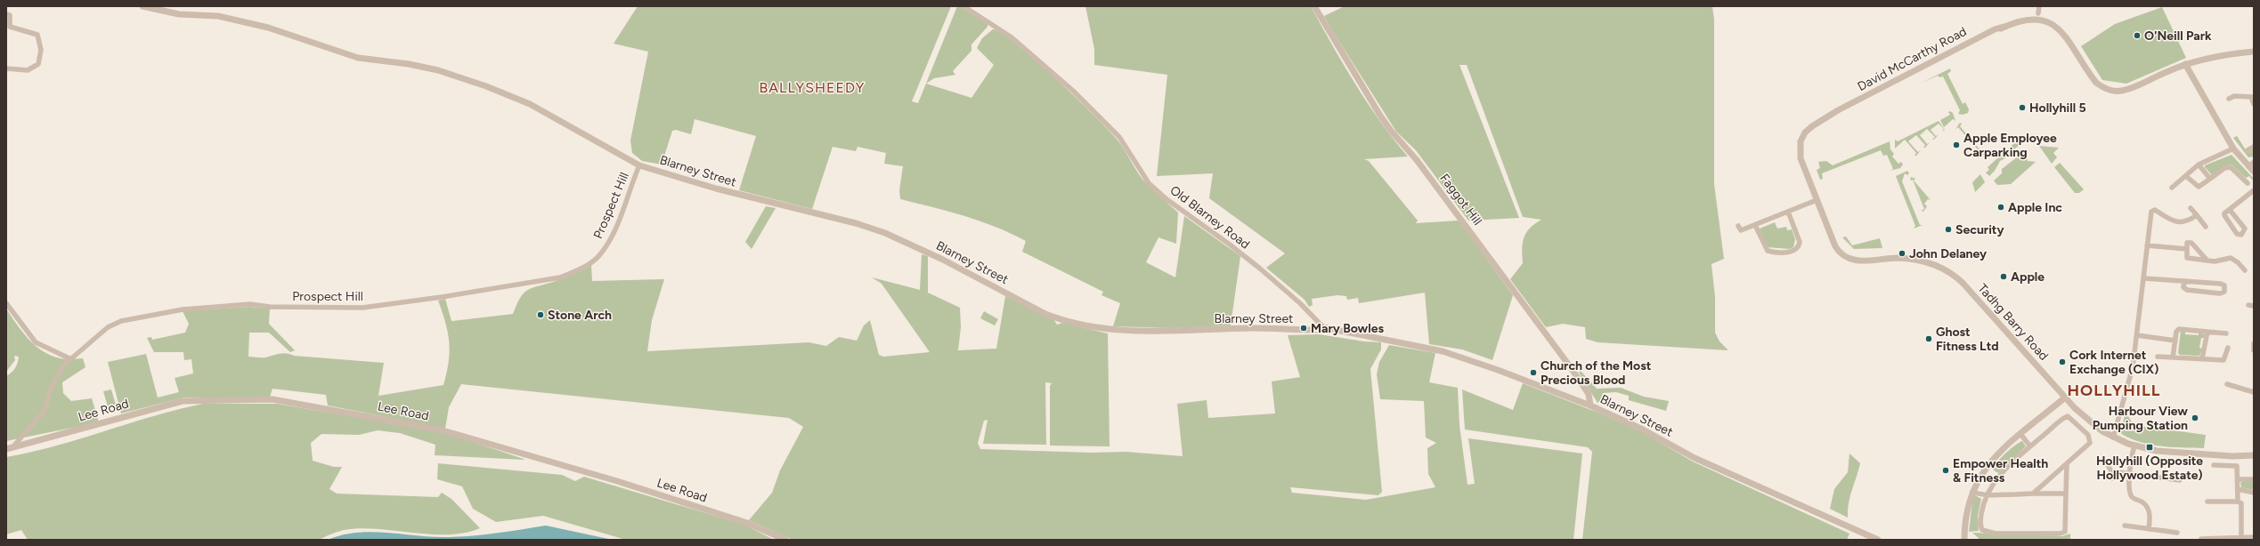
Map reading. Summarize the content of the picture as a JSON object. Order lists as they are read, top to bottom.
{
  "streets": {
    "street": [
      "David McCarthy Road",
      "Blarney Street",
      "Faggot Hill",
      "Prospect Hill",
      "Old Blarney Road",
      "Tadhg Barry Road",
      "Lee Road"
    ]
  },
  "crossings": [
    ["David McCarthy Road", "Tadhg Barry Road"],
    ["Blarney Street", "Faggot Hill"],
    ["Blarney Street", "Prospect Hill"],
    ["Blarney Street", "Old Blarney Road"],
    ["Prospect Hill", "Lee Road"]
  ],
  "districts": ["BALLYSHEEDY", "HOLLYHILL"],
  "places": {
    "other": [
      "O'Neill Park",
      "Hollyhill 5",
      "Apple Employee Carparking",
      "Apple Inc",
      "Security",
      "John Delaney",
      "Apple",
      "Stone Arch",
      "Mary Bowles",
      "Ghost Fitness Ltd",
      "Cork Internet Exchange (CIX)",
      "Church of the Most Precious Blood",
      "Harbour View Pumping Station",
      "Empower Health & Fitness"
    ],
    "transit": ["Hollyhill (Opposite Hollywood Estate)"]
  }
}
